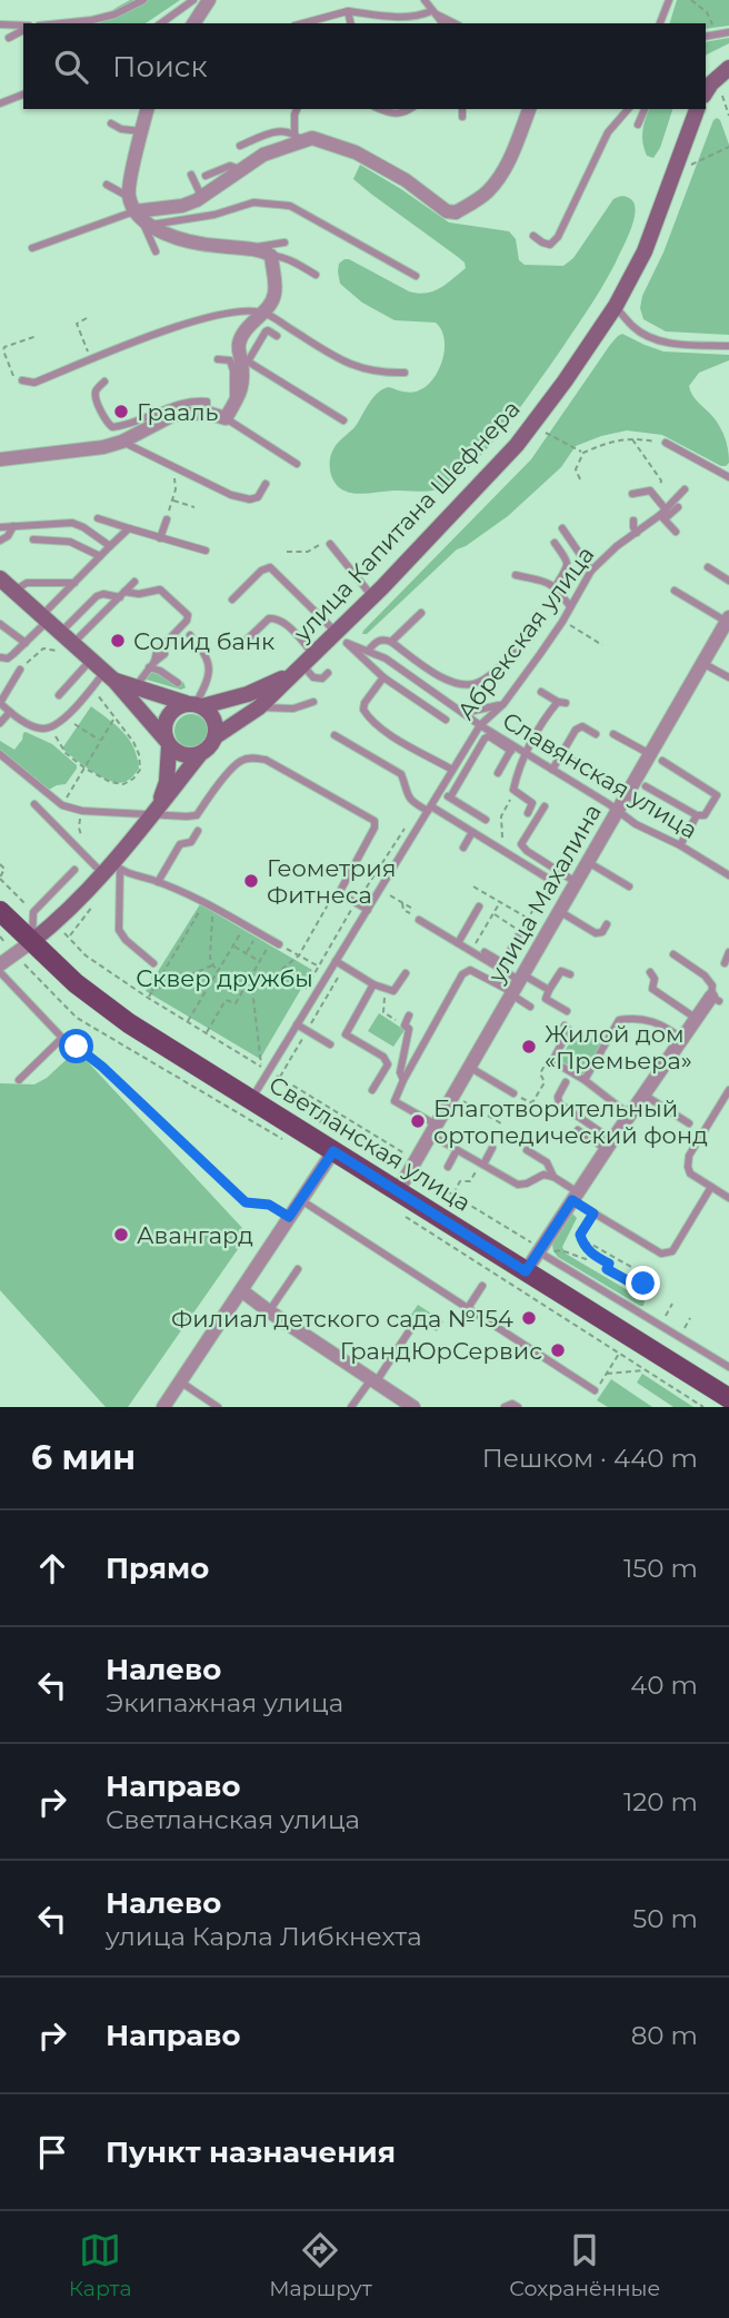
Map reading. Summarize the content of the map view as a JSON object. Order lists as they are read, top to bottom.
{
  "streets": {
    "main road": ["улица Капитана Шефнера", "Светланская улица"],
    "street": ["улица Махалина"],
    "lane": ["Абрекская улица", "Славянская улица"]
  },
  "crossings": [
    ["улица Капитана Шефнера", "Славянская улица"],
    ["Абрекская улица", "Славянская улица"],
    ["Абрекская улица", "Светланская улица"],
    ["Славянская улица", "улица Махалина"],
    ["улица Махалина", "Светланская улица"]
  ],
  "parks": ["Сквер дружбы"],
  "places": [
    "Грааль",
    "Солид банк",
    "Геометрия Фитнеса",
    "Жилой дом «Премьера»",
    "Благотворительный ортопедический фонд",
    "Авангард",
    "Филиал детского сада №154",
    "ГрандЮрСервис"
  ],
  "page": {
    "search": "Поиск",
    "heading": ["6 мин", "Пешком · 440 m"],
    "list": [
      ["Прямо", "150 m"],
      ["Налево", "Экипажная улица", "40 m"],
      ["Направо", "Светланская улица", "120 m"],
      ["Налево", "улица Карла Либкнехта", "50 m"],
      ["Направо", "80 m"],
      "Пункт назначения"
    ],
    "nav": ["Карта", "Маршрут", "Сохранённые"]
  }
}
